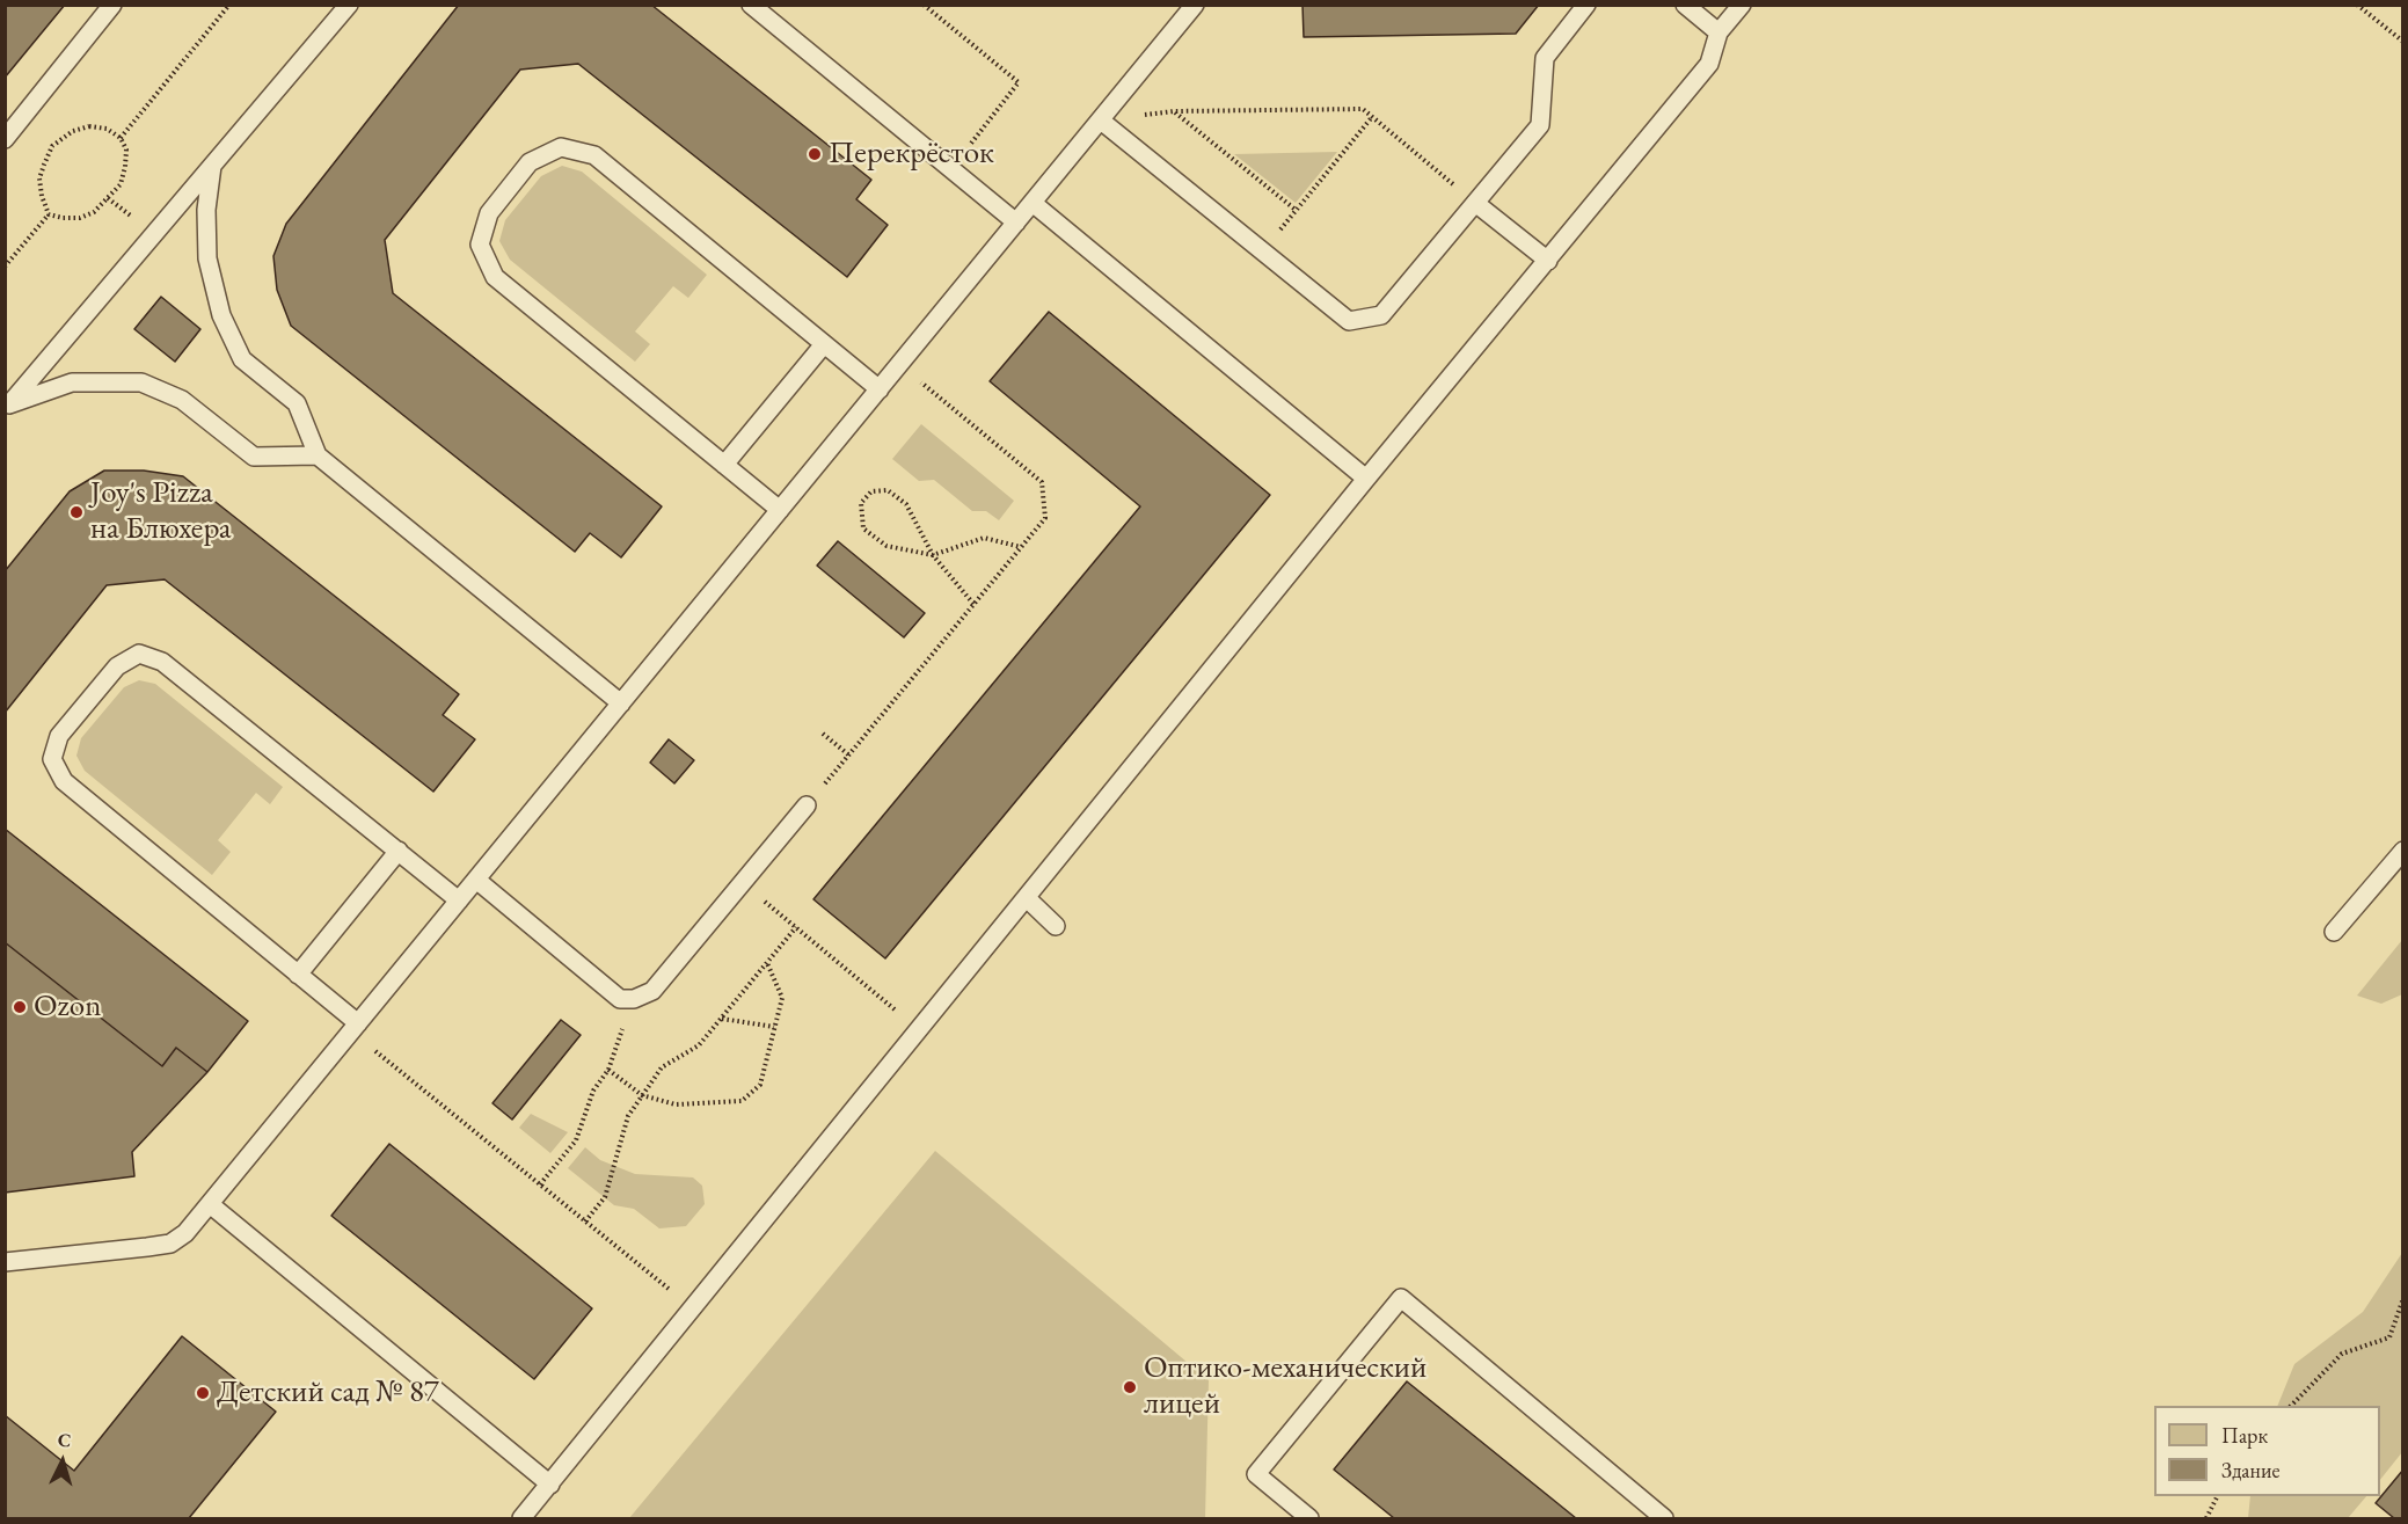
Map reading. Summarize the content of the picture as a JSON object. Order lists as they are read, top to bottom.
{
  "places": [
    "Перекрёсток",
    "Joy's Pizza на Блюхера",
    "Ozon",
    "Оптико-механический лицей",
    "Детский сад № 87"
  ],
  "legend": ["Парк", "Здание"],
  "north": "top"
}
